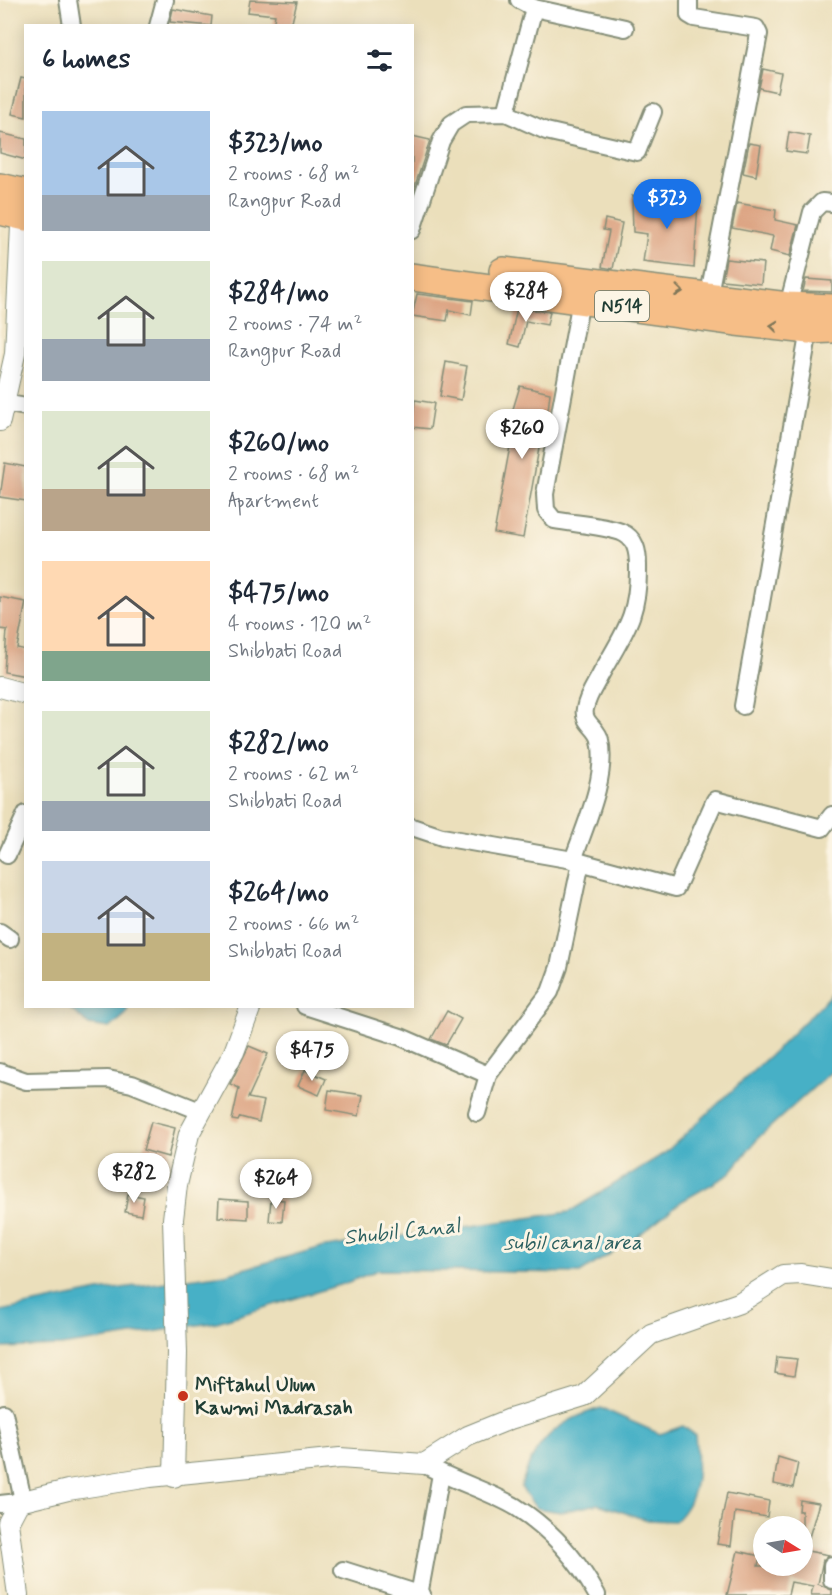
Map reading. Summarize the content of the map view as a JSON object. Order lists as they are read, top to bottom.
{
  "streets": {
    "highway": ["N514"]
  },
  "water": ["Shubil Canal", "subil canal area"],
  "places": ["Miftahul Ulum Kawmi Madrasah"],
  "north": "right",
  "page": {
    "heading": "6 homes",
    "list": [
      {
        "name": "$323/mo",
        "note": "2 rooms · 68 m² · Rangpur Road"
      },
      {
        "name": "$284/mo",
        "note": "2 rooms · 74 m² · Rangpur Road"
      },
      {
        "name": "$260/mo",
        "note": "2 rooms · 68 m² · Apartment"
      },
      {
        "name": "$475/mo",
        "note": "4 rooms · 120 m² · Shibbati Road"
      },
      {
        "name": "$282/mo",
        "note": "2 rooms · 62 m² · Shibbati Road"
      },
      {
        "name": "$264/mo",
        "note": "2 rooms · 66 m² · Shibbati Road"
      }
    ],
    "price": [
      "$323",
      "$284",
      "$260",
      "$475",
      "$282",
      "$264"
    ]
  }
}
